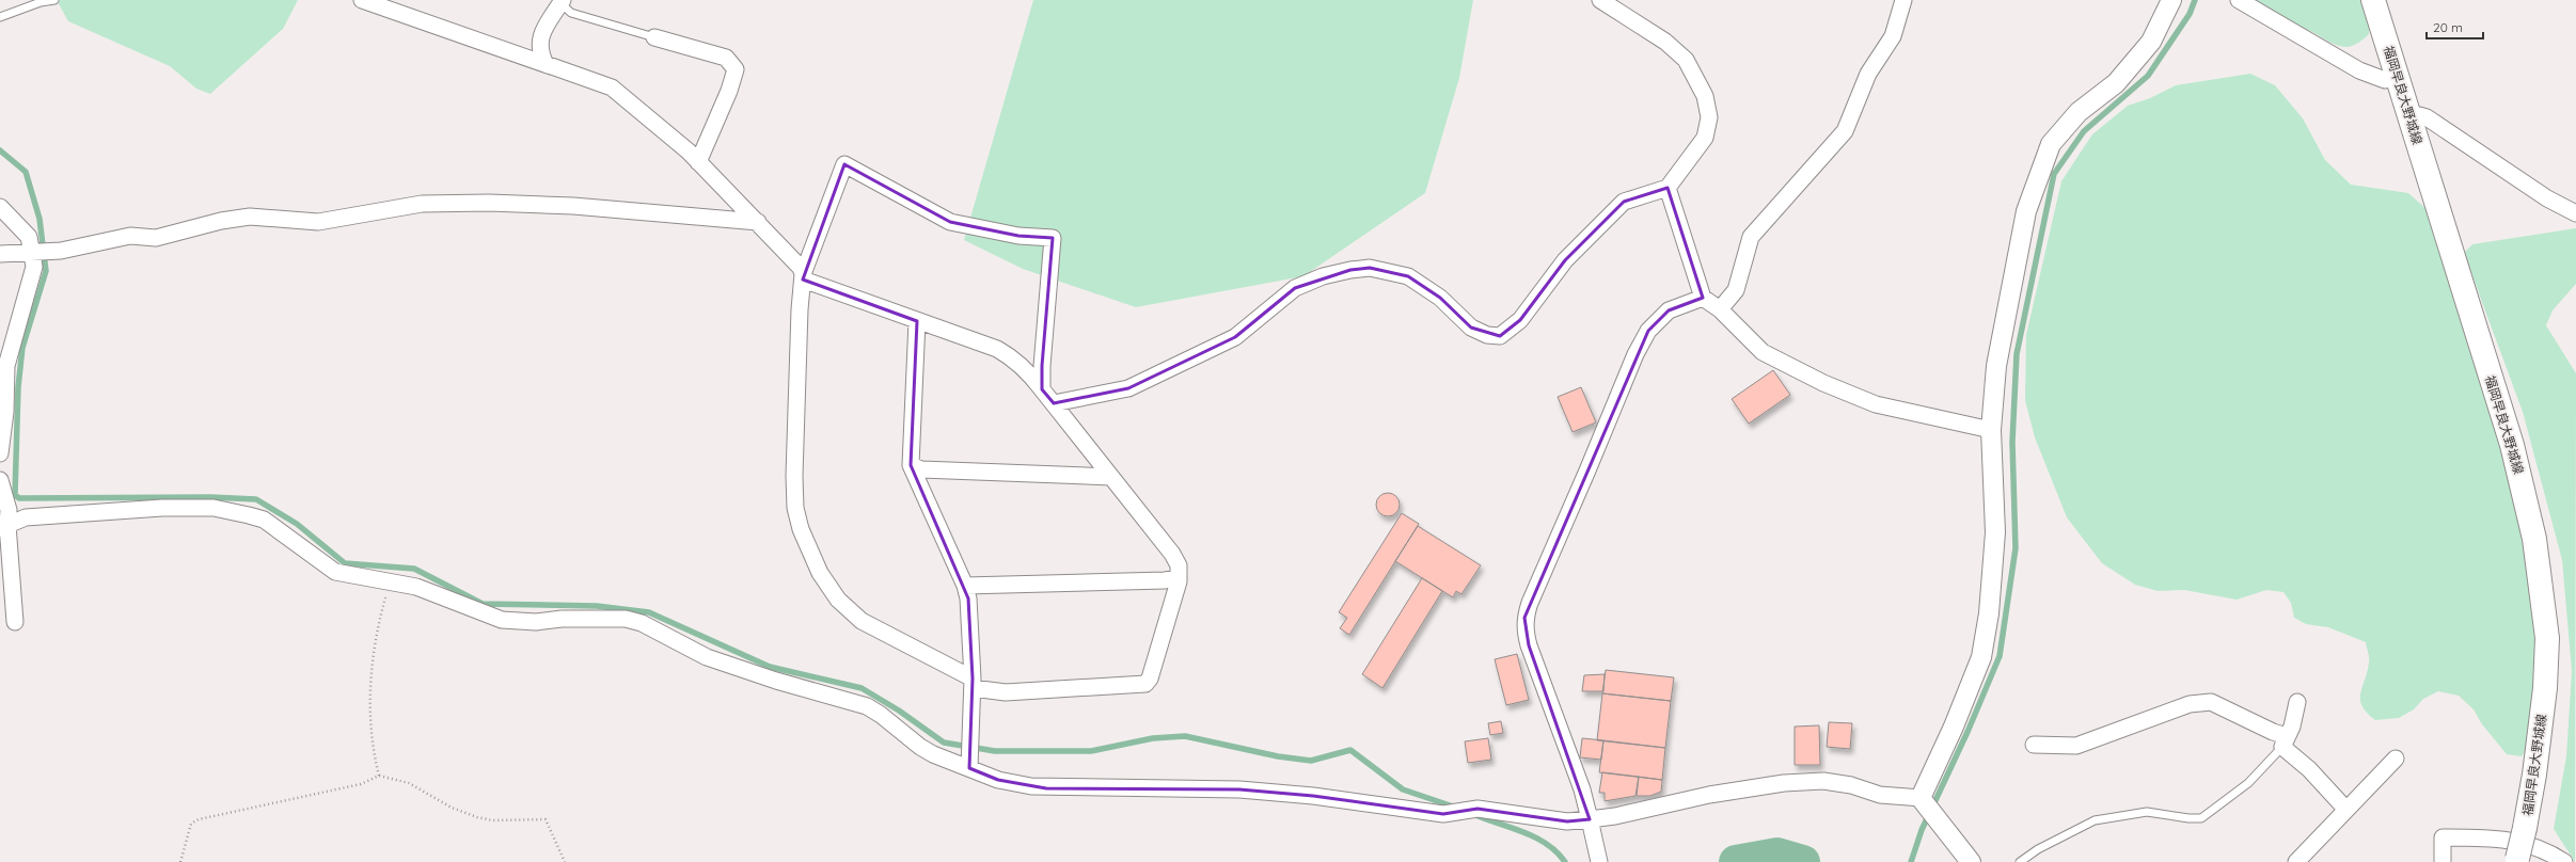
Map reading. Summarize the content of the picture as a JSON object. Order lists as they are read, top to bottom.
{
  "streets": {
    "main road": ["福岡早良大野城線"]
  },
  "scale_bar": "20 m"
}
